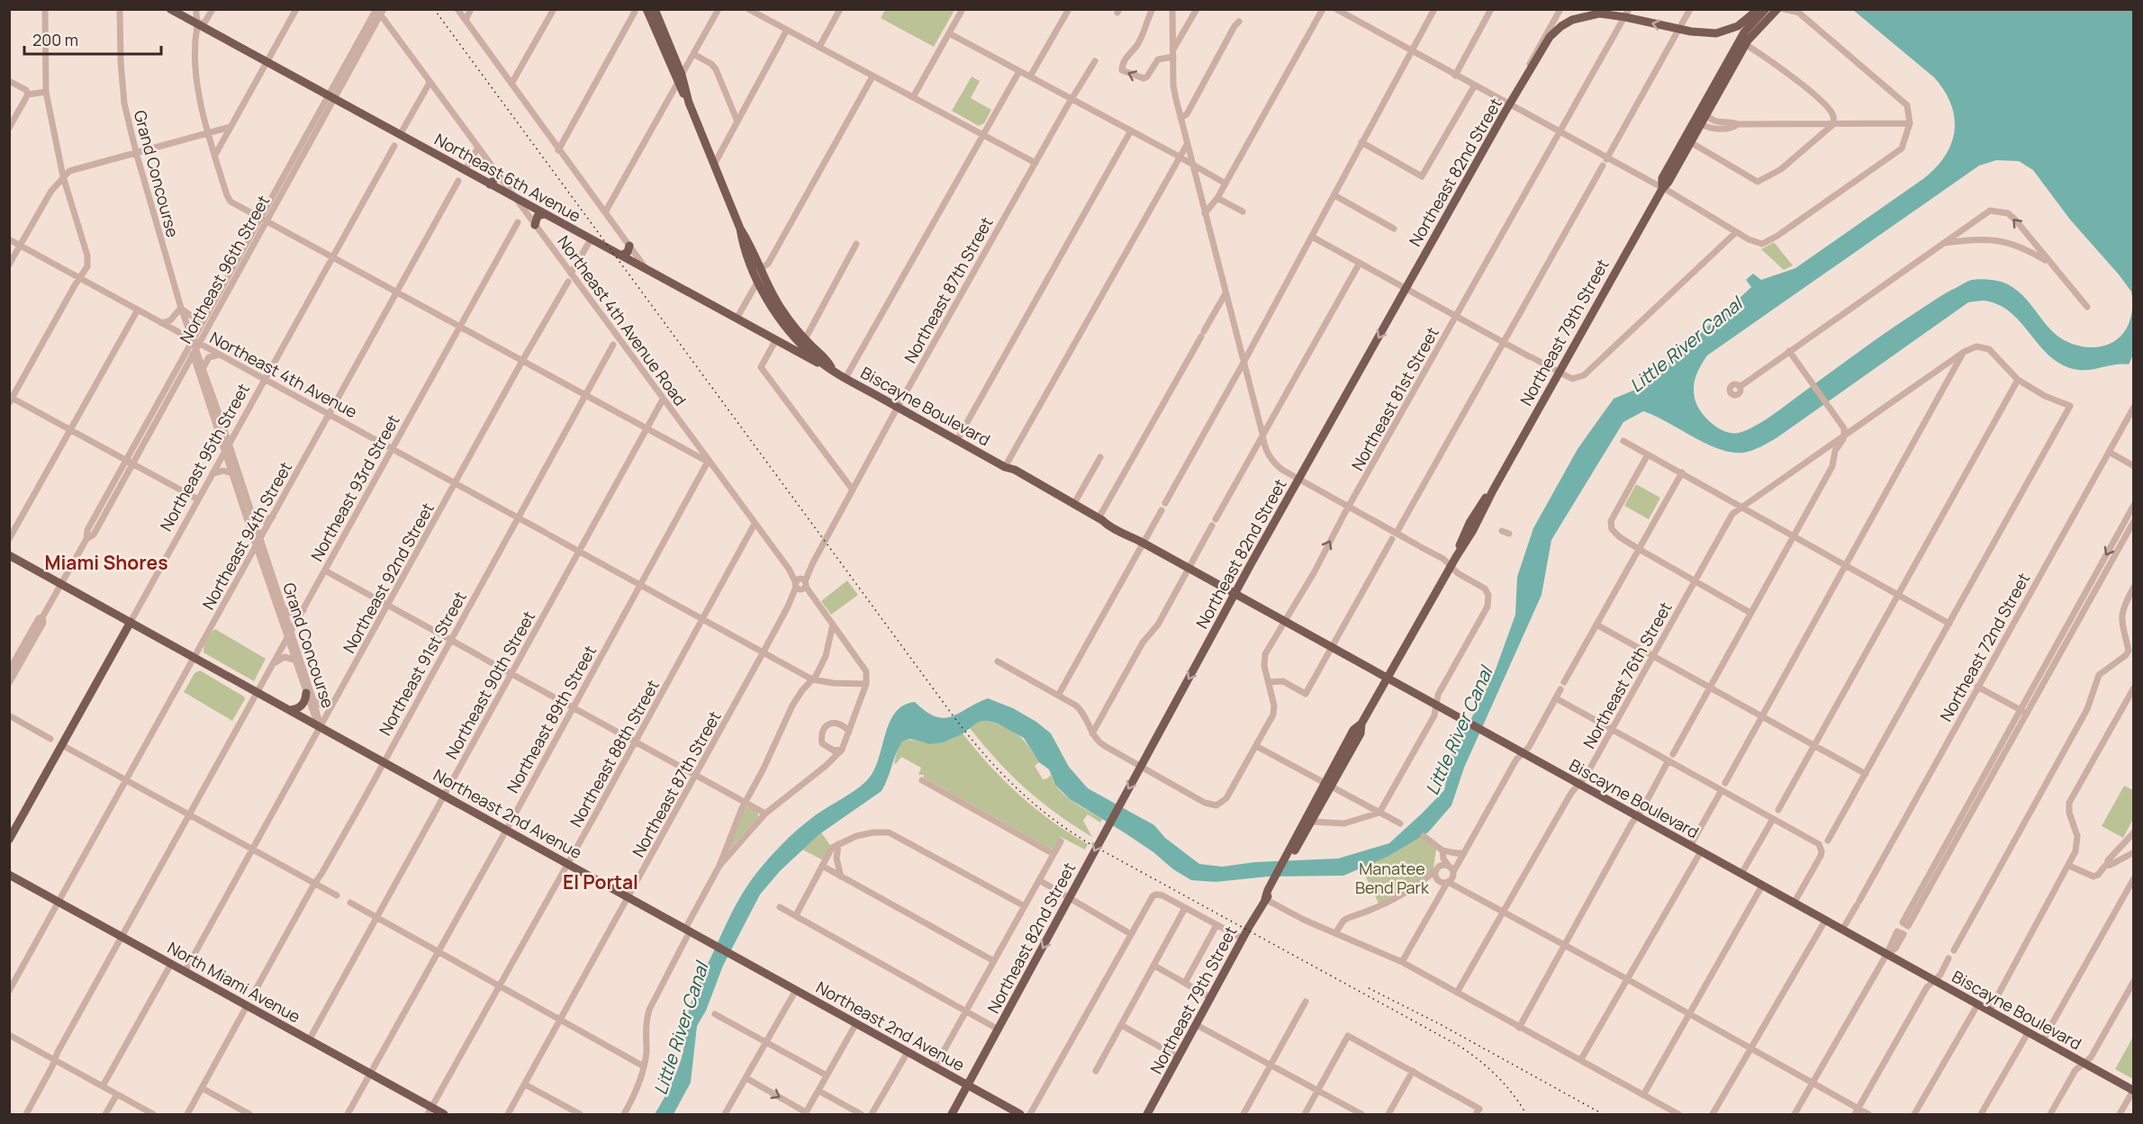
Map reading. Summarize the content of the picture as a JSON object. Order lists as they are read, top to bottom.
{
  "streets": {
    "main road": [
      "Northeast 82nd Street",
      "Northeast 6th Avenue",
      "Northeast 79th Street",
      "Biscayne Boulevard",
      "Northeast 95th Street",
      "Northeast 2nd Avenue",
      "North Miami Avenue"
    ],
    "street": [
      "Grand Concourse",
      "Northeast 96th Street",
      "Northeast 87th Street",
      "Northeast 4th Avenue Road",
      "Northeast 4th Avenue",
      "Northeast 81st Street",
      "Northeast 93rd Street",
      "Northeast 94th Street",
      "Northeast 92nd Street",
      "Northeast 72nd Street",
      "Northeast 91st Street",
      "Northeast 76th Street",
      "Northeast 90th Street",
      "Northeast 89th Street",
      "Northeast 88th Street"
    ]
  },
  "crossings": [
    ["Northeast 82nd Street", "Northeast 81st Street"],
    ["Northeast 82nd Street", "Biscayne Boulevard"],
    ["Northeast 82nd Street", "Northeast 2nd Avenue"],
    ["Grand Concourse", "Northeast 96th Street"],
    ["Grand Concourse", "Northeast 4th Avenue"],
    ["Grand Concourse", "Northeast 95th Street"],
    ["Grand Concourse", "Northeast 93rd Street"],
    ["Grand Concourse", "Northeast 94th Street"],
    ["Grand Concourse", "Northeast 92nd Street"],
    ["Grand Concourse", "Northeast 2nd Avenue"],
    ["Northeast 6th Avenue", "Northeast 96th Street"],
    ["Northeast 6th Avenue", "Northeast 4th Avenue Road"],
    ["Northeast 6th Avenue", "Biscayne Boulevard"],
    ["Northeast 96th Street", "Northeast 4th Avenue Road"],
    ["Northeast 96th Street", "Northeast 4th Avenue"],
    ["Northeast 96th Street", "Northeast 2nd Avenue"],
    ["Northeast 87th Street", "Northeast 4th Avenue Road"],
    ["Northeast 87th Street", "Northeast 4th Avenue"],
    ["Northeast 87th Street", "Biscayne Boulevard"],
    ["Northeast 87th Street", "Northeast 2nd Avenue"],
    ["Northeast 4th Avenue Road", "Northeast 4th Avenue"],
    ["Northeast 4th Avenue Road", "Northeast 90th Street"],
    ["Northeast 4th Avenue Road", "Northeast 89th Street"],
    ["Northeast 4th Avenue Road", "Northeast 88th Street"],
    ["Northeast 79th Street", "Biscayne Boulevard"],
    ["Northeast 4th Avenue", "Northeast 95th Street"],
    ["Northeast 4th Avenue", "Northeast 93rd Street"],
    ["Northeast 4th Avenue", "Northeast 94th Street"],
    ["Northeast 4th Avenue", "Northeast 92nd Street"],
    ["Northeast 4th Avenue", "Northeast 91st Street"],
    ["Northeast 4th Avenue", "Northeast 90th Street"],
    ["Northeast 4th Avenue", "Northeast 89th Street"],
    ["Northeast 4th Avenue", "Northeast 88th Street"],
    ["Northeast 81st Street", "Biscayne Boulevard"],
    ["Biscayne Boulevard", "Northeast 72nd Street"],
    ["Biscayne Boulevard", "Northeast 76th Street"],
    ["Northeast 95th Street", "Northeast 2nd Avenue"],
    ["Northeast 93rd Street", "Northeast 2nd Avenue"],
    ["Northeast 93rd Street", "North Miami Avenue"],
    ["Northeast 94th Street", "Northeast 2nd Avenue"],
    ["Northeast 94th Street", "North Miami Avenue"],
    ["Northeast 92nd Street", "Northeast 2nd Avenue"],
    ["Northeast 92nd Street", "North Miami Avenue"],
    ["Northeast 91st Street", "Northeast 2nd Avenue"],
    ["Northeast 90th Street", "Northeast 2nd Avenue"],
    ["Northeast 90th Street", "North Miami Avenue"],
    ["Northeast 89th Street", "Northeast 2nd Avenue"],
    ["Northeast 89th Street", "North Miami Avenue"],
    ["Northeast 88th Street", "Northeast 2nd Avenue"],
    ["Northeast 88th Street", "North Miami Avenue"]
  ],
  "districts": ["Miami Shores", "El Portal"],
  "water": ["Little River Canal"],
  "parks": ["Manatee Bend Park"],
  "scale_bar": "200 m"
}
